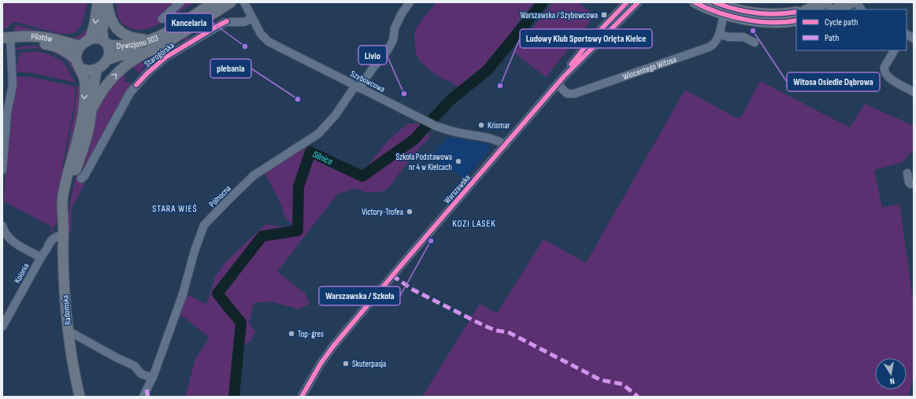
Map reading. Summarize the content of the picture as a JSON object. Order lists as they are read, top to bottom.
{
  "streets": {
    "main road": ["Pilotów", "Dywizjonu 303", "Radomska"],
    "street": [
      "Starogórska",
      "Wincentego Witosa",
      "Szybowcowa",
      "Warszawska",
      "Północna",
      "Kolonia"
    ]
  },
  "crossings": [
    ["Pilotów", "Dywizjonu 303"],
    ["Pilotów", "Radomska"],
    ["Dywizjonu 303", "Radomska"],
    ["Starogórska", "Szybowcowa"],
    ["Wincentego Witosa", "Warszawska"],
    ["Szybowcowa", "Warszawska"],
    ["Szybowcowa", "Północna"],
    ["Kolonia", "Radomska"]
  ],
  "districts": ["STARA WIEŚ", "KOZI LASEK"],
  "water": ["Silnica"],
  "places": {
    "transit": ["Warszawska / Szybowcowa"],
    "other": [
      "Witosa Osiedle Dąbrowa",
      "Kancelaria",
      "Ludowy Klub Sportowy Orlęta Kielce",
      "Livio",
      "plebania",
      "Krismar",
      "Szkoła Podstawowa nr 4 w Kielcach",
      "Victory-Trofea",
      "Warszawska / Szkoła",
      "Top-gres",
      "Skuterpasja"
    ]
  },
  "legend": ["Cycle path", "Path"],
  "north": "bottom"
}
